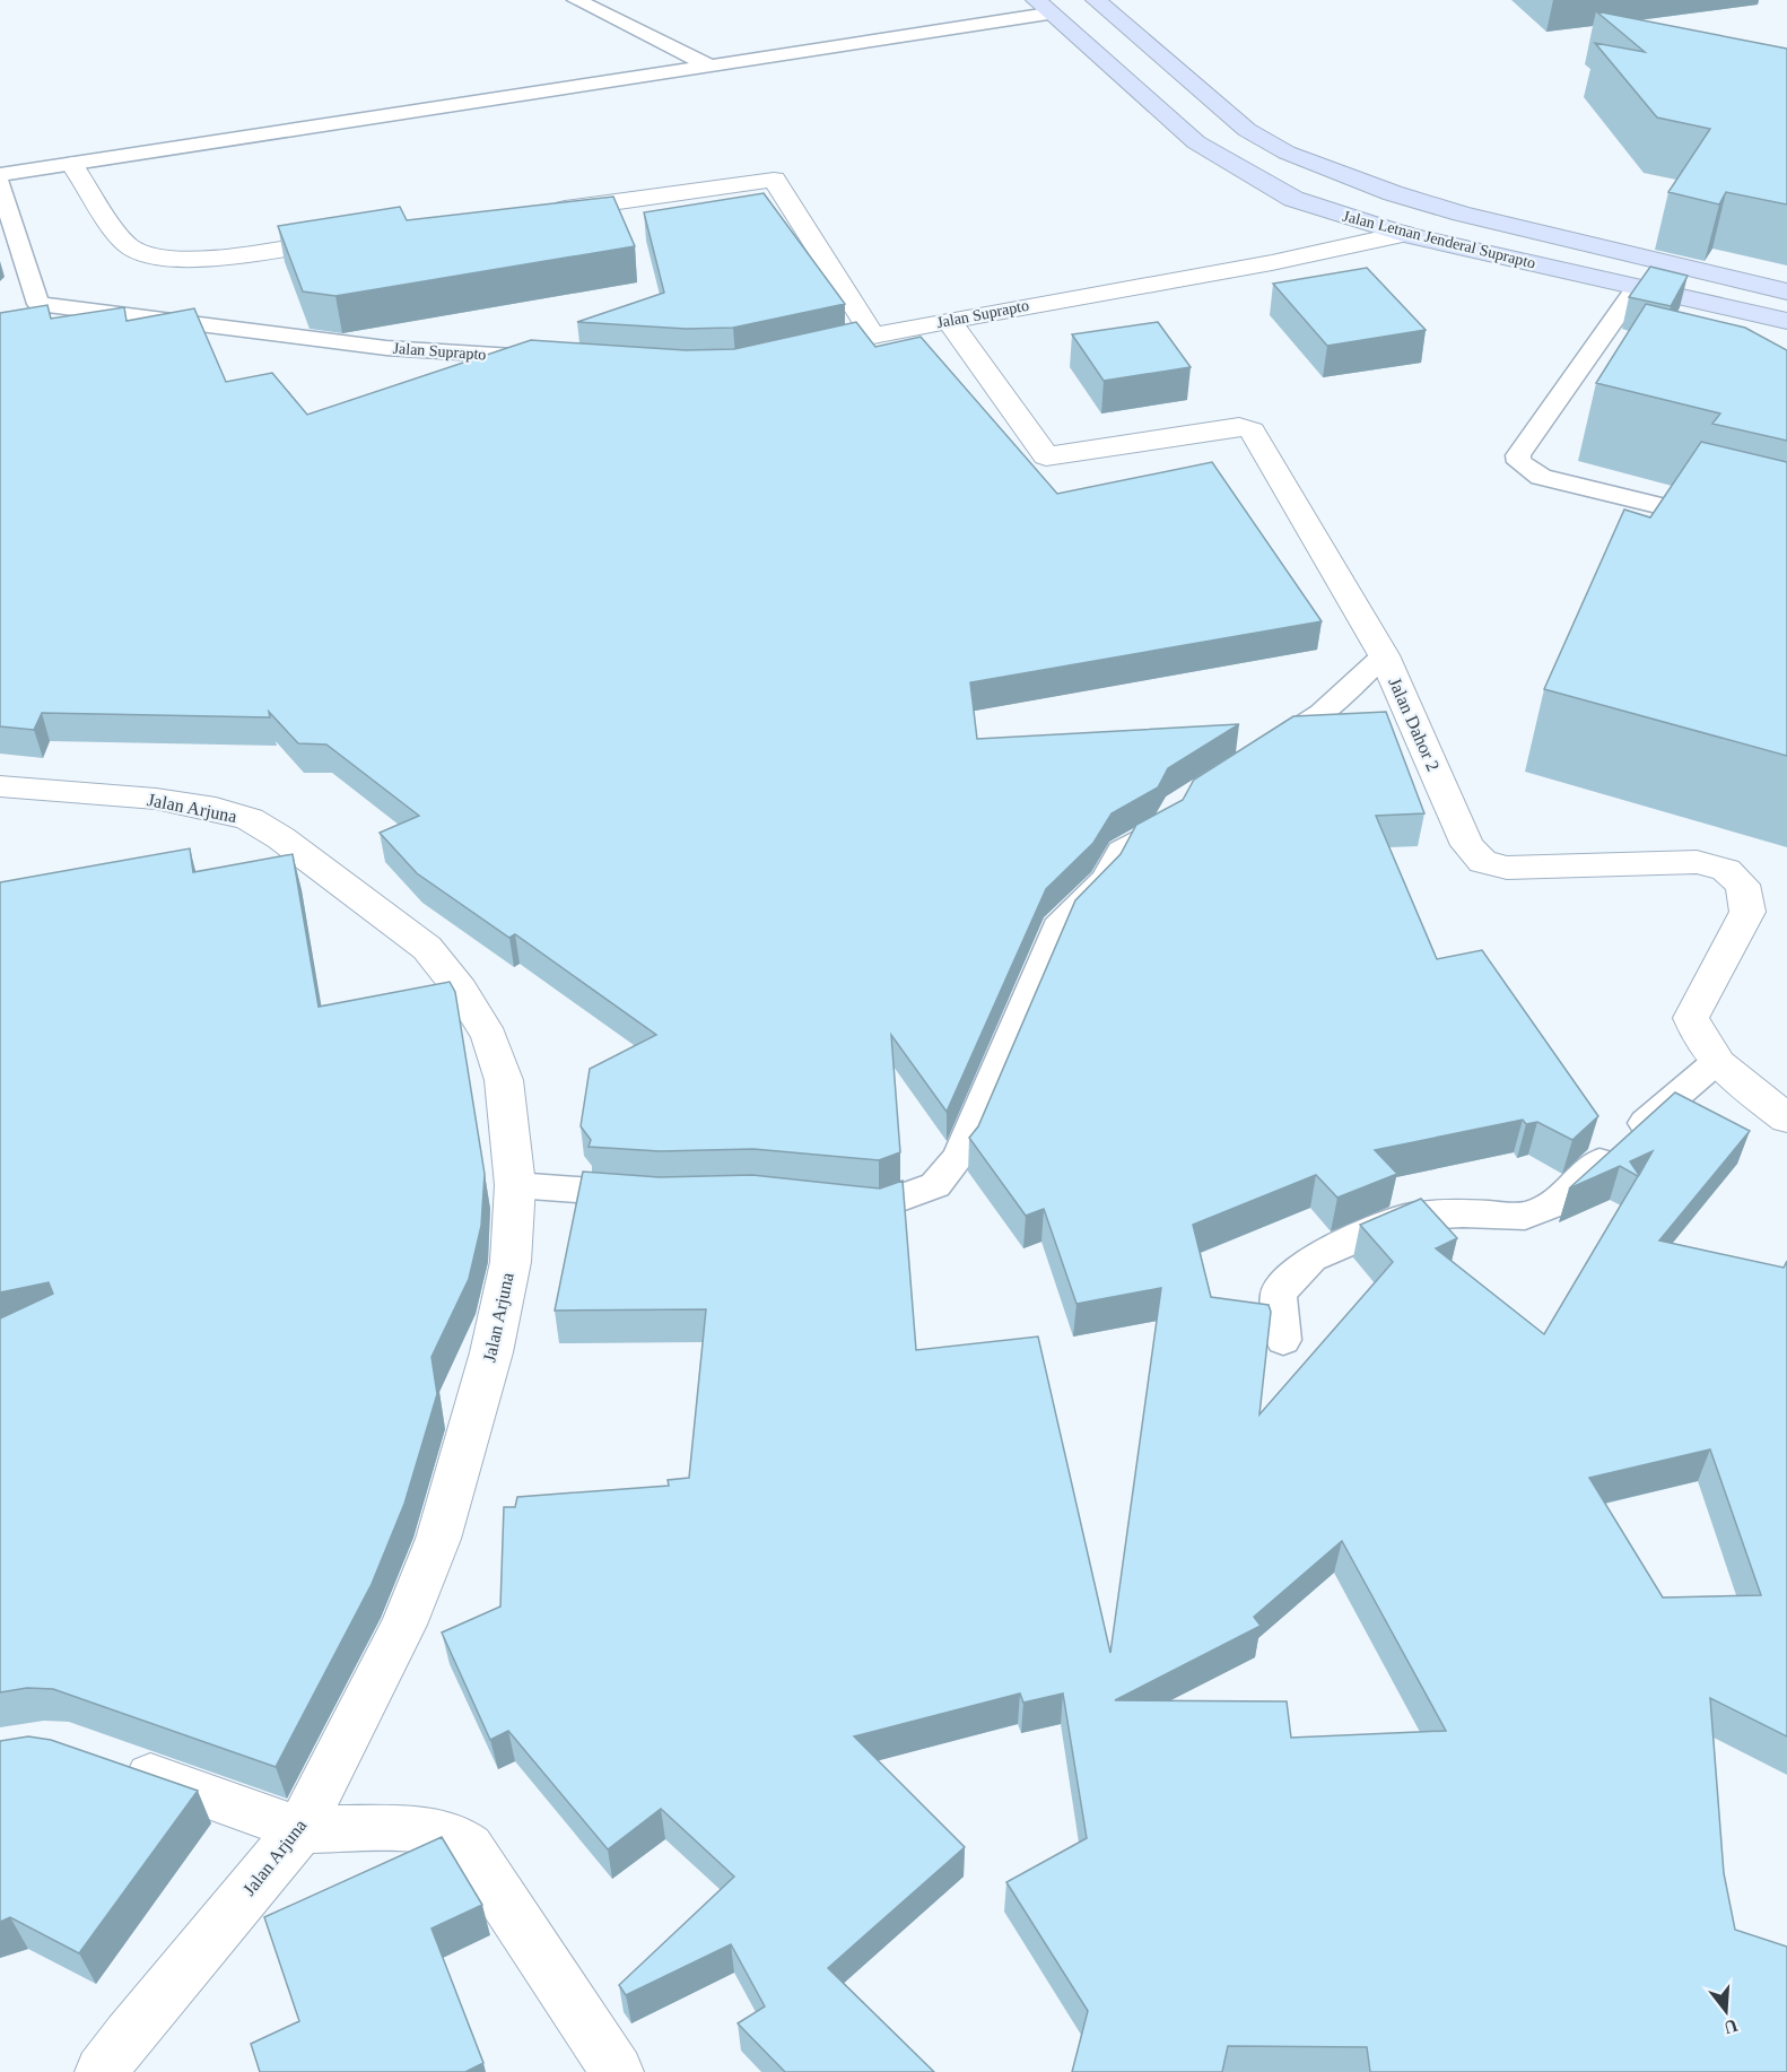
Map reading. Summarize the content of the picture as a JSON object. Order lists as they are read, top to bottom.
{
  "streets": {
    "main road": ["Jalan Letnan Jenderal Suprapto"],
    "street": ["Jalan Suprapto", "Jalan Dahor 2", "Jalan Arjuna"]
  },
  "crossings": [
    ["Jalan Letnan Jenderal Suprapto", "Jalan Suprapto"],
    ["Jalan Suprapto", "Jalan Dahor 2"]
  ],
  "north": "bottom"
}
